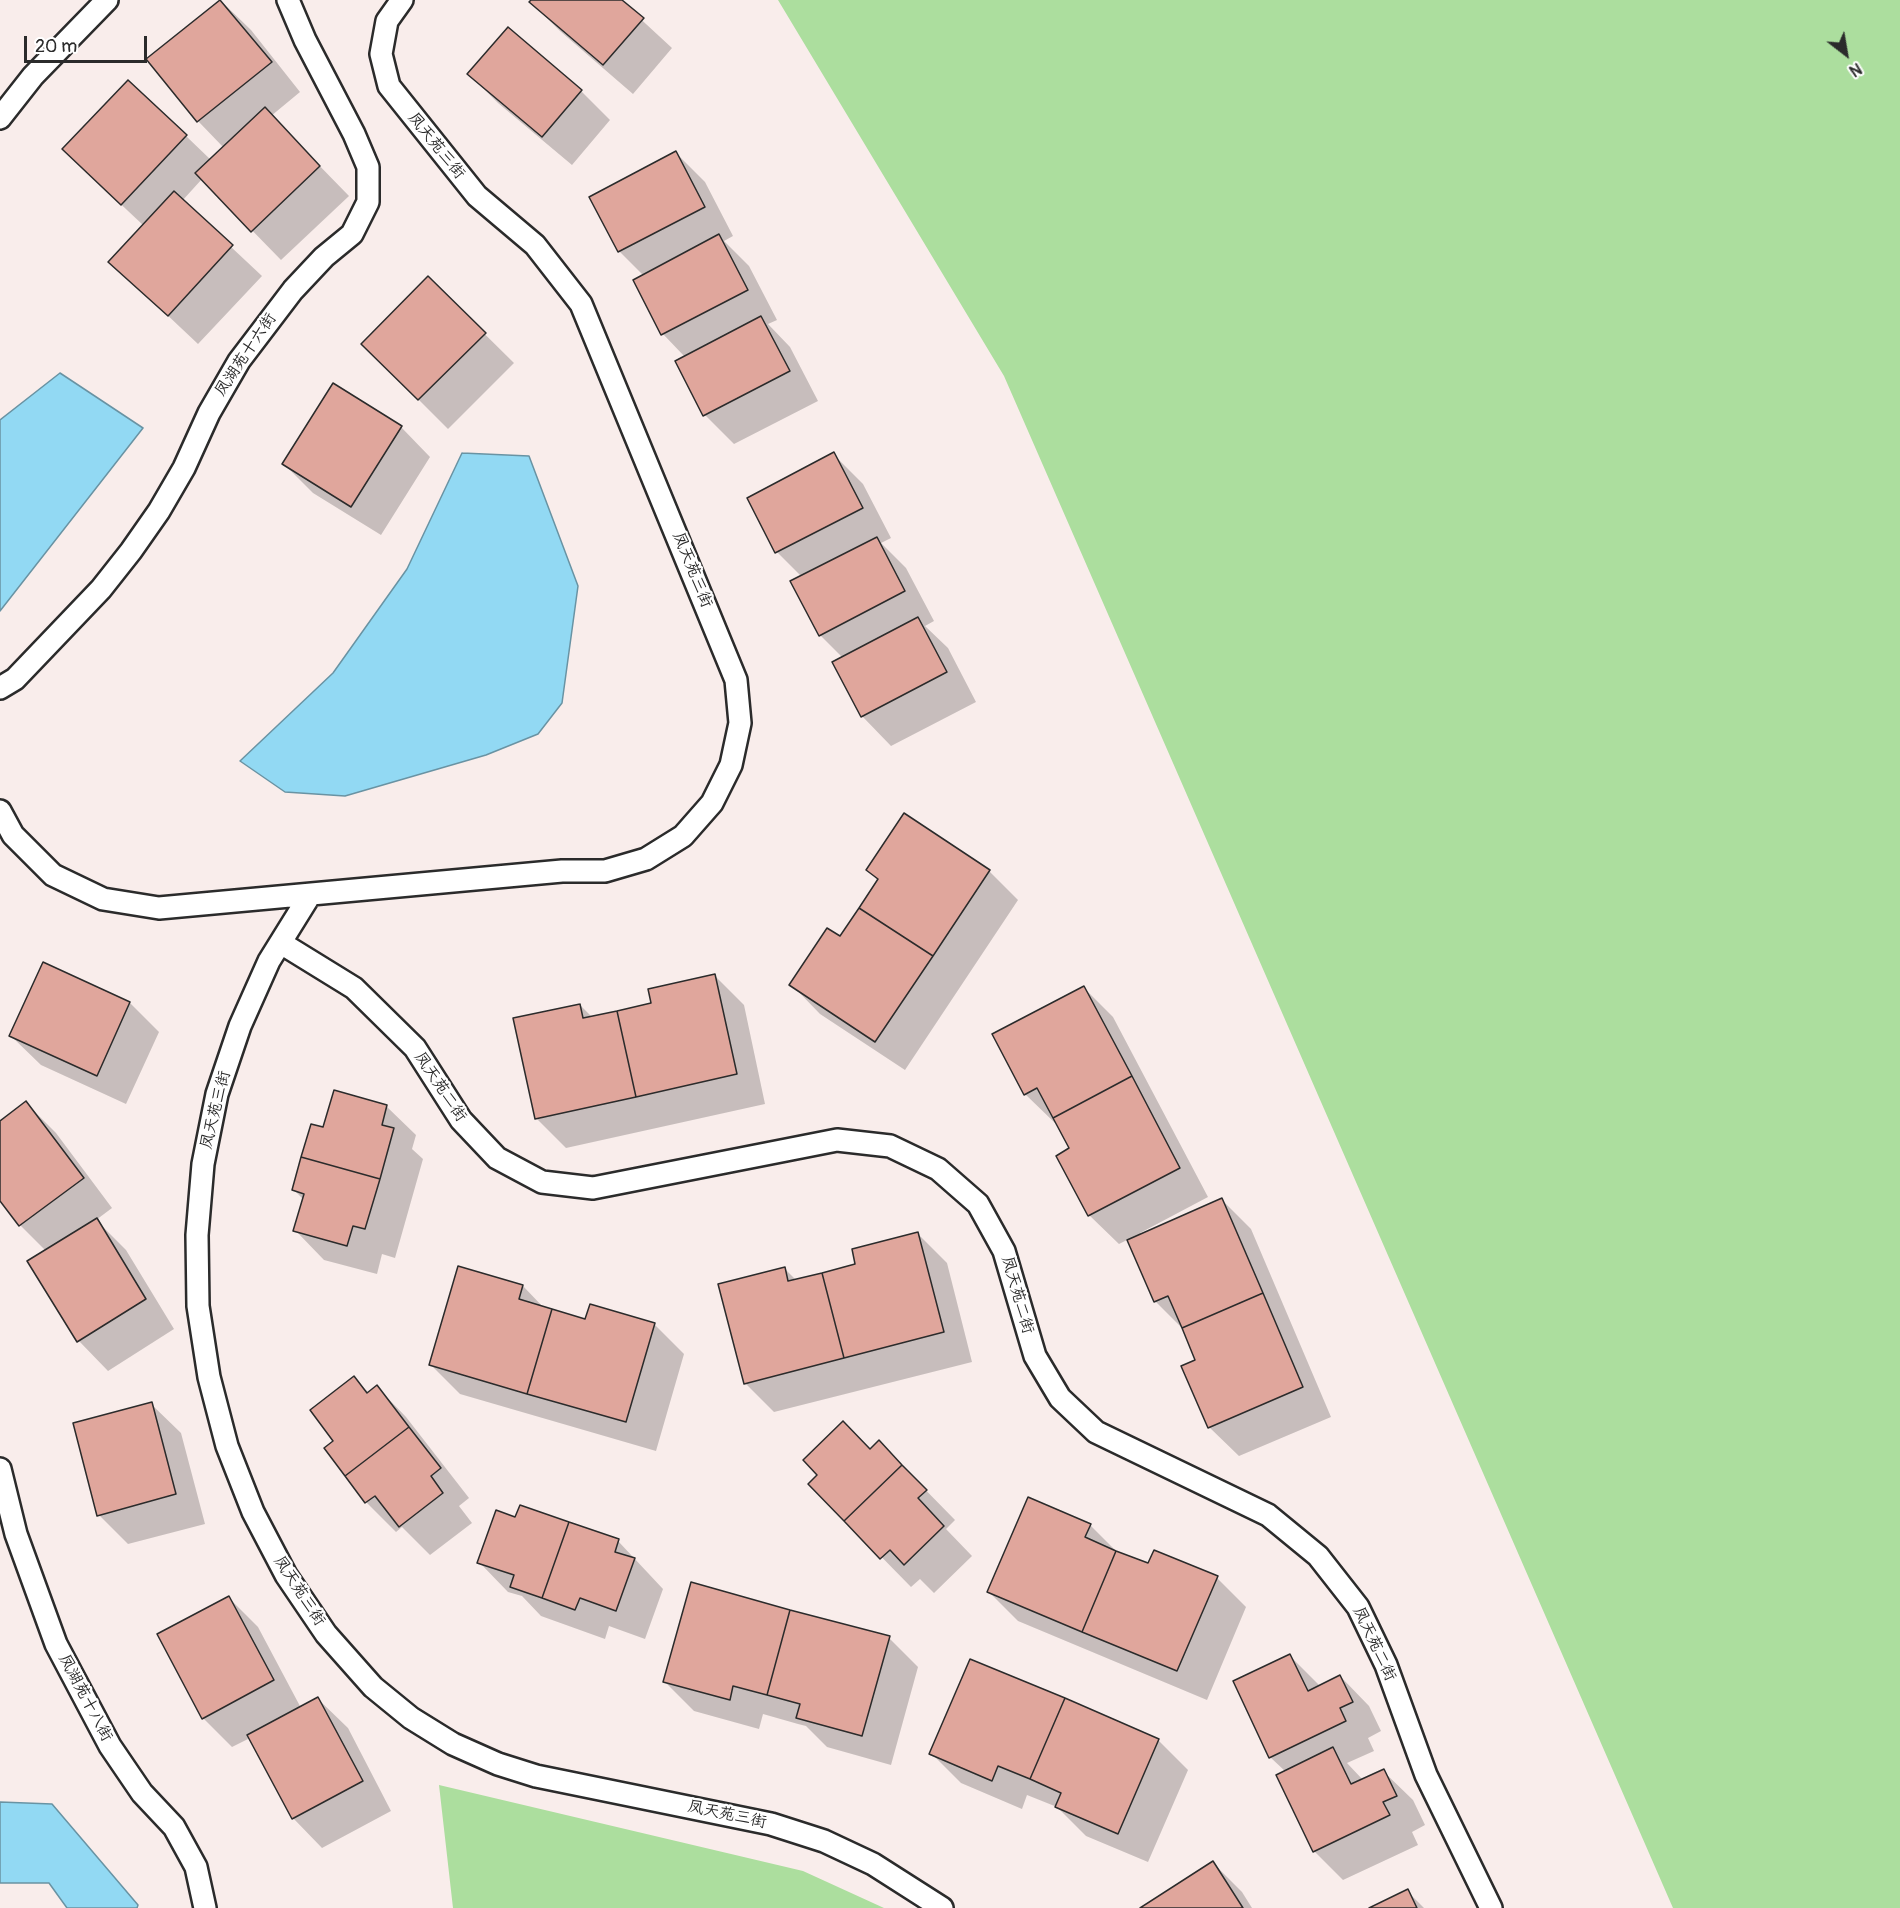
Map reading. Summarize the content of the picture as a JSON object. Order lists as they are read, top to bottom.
{
  "streets": {
    "lane": [
      "凤天苑三街",
      "凤湖苑十六街",
      "凤天苑二街",
      "凤湖苑十八街"
    ]
  },
  "crossings": [
    ["凤天苑三街", "凤天苑二街"]
  ],
  "scale_bar": "20 m",
  "north": "bottom right"
}
